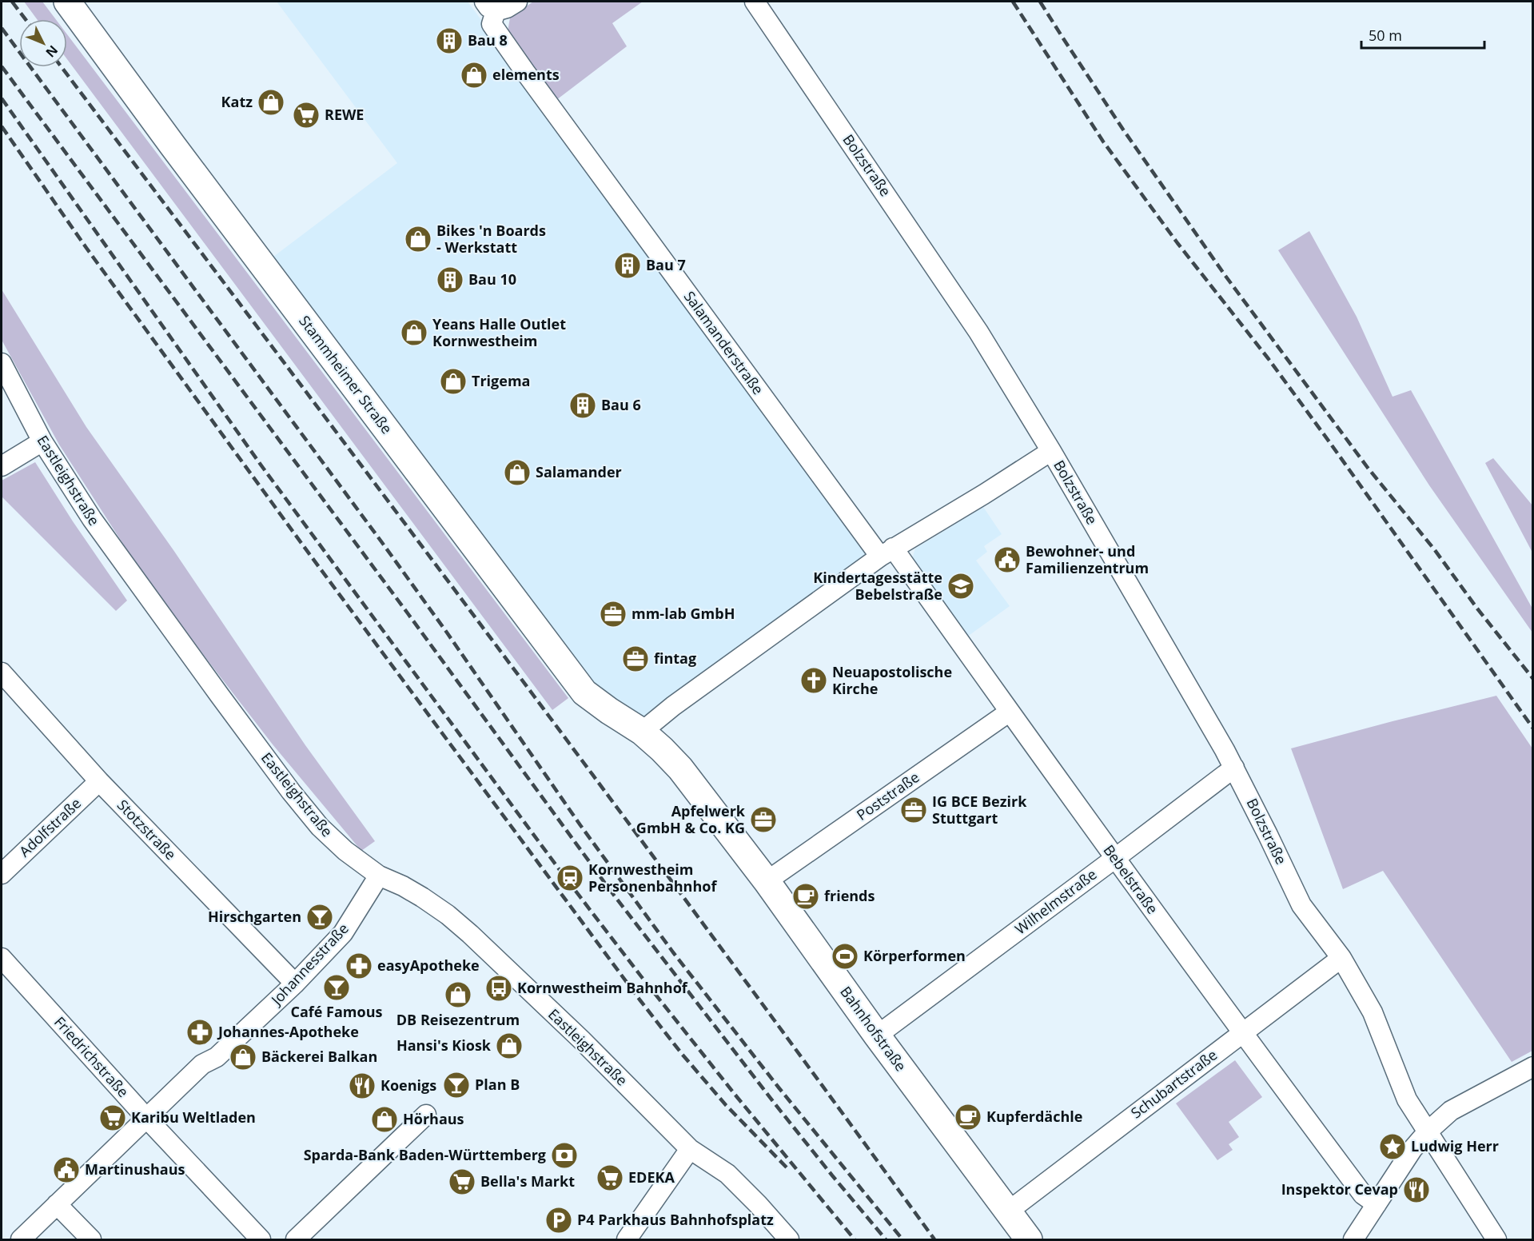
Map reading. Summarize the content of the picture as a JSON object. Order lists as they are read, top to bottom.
{
  "streets": {
    "main road": ["Stammheimer Straße", "Bahnhofstraße"],
    "street": [
      "Bolzstraße",
      "Salamanderstraße",
      "Eastleighstraße",
      "Poststraße",
      "Adolfstraße",
      "Stotzstraße",
      "Bebelstraße",
      "Wilhelmstraße",
      "Johannesstraße",
      "Friedrichstraße",
      "Schubartstraße"
    ]
  },
  "crossings": [
    ["Bolzstraße", "Wilhelmstraße"],
    ["Bolzstraße", "Schubartstraße"],
    ["Salamanderstraße", "Bebelstraße"],
    ["Stammheimer Straße", "Bahnhofstraße"],
    ["Eastleighstraße", "Johannesstraße"],
    ["Poststraße", "Bebelstraße"],
    ["Poststraße", "Bahnhofstraße"],
    ["Adolfstraße", "Stotzstraße"],
    ["Stotzstraße", "Johannesstraße"],
    ["Bebelstraße", "Wilhelmstraße"],
    ["Bebelstraße", "Schubartstraße"],
    ["Wilhelmstraße", "Bahnhofstraße"],
    ["Johannesstraße", "Friedrichstraße"],
    ["Bahnhofstraße", "Schubartstraße"]
  ],
  "places": {
    "building": [
      "Bau 8",
      "Bau 7",
      "Bau 10",
      "Bau 6"
    ],
    "shop": [
      "elements",
      "Katz",
      "Bikes 'n Boards - Werkstatt",
      "Yeans Halle Outlet Kornwestheim",
      "Trigema",
      "Salamander",
      "DB Reisezentrum",
      "Hansi's Kiosk",
      "Bäckerei Balkan",
      "Hörhaus"
    ],
    "supermarket": [
      "REWE",
      "Karibu Weltladen",
      "EDEKA",
      "Bella's Markt"
    ],
    "public building": ["Bewohner- und Familienzentrum", "Martinushaus"],
    "school or university": ["Kindertagesstätte Bebelstraße"],
    "office": [
      "mm-lab GmbH",
      "fintag",
      "IG BCE Bezirk Stuttgart",
      "Apfelwerk GmbH & Co. KG"
    ],
    "church": ["Neuapostolische Kirche"],
    "station": ["Kornwestheim Personenbahnhof"],
    "cafe": ["friends", "Kupferdächle"],
    "bar": ["Hirschgarten", "Café Famous", "Plan B"],
    "sports": ["Körperformen"],
    "pharmacy": ["easyApotheke", "Johannes-Apotheke"],
    "bus stop": ["Kornwestheim Bahnhof"],
    "restaurant": ["Koenigs", "Inspektor Cevap"],
    "place": ["Ludwig Herr"],
    "bank": ["Sparda-Bank Baden-Württemberg"],
    "parking": ["P4 Parkhaus Bahnhofsplatz"]
  },
  "scale_bar": "50 m",
  "north": "bottom right"
}
